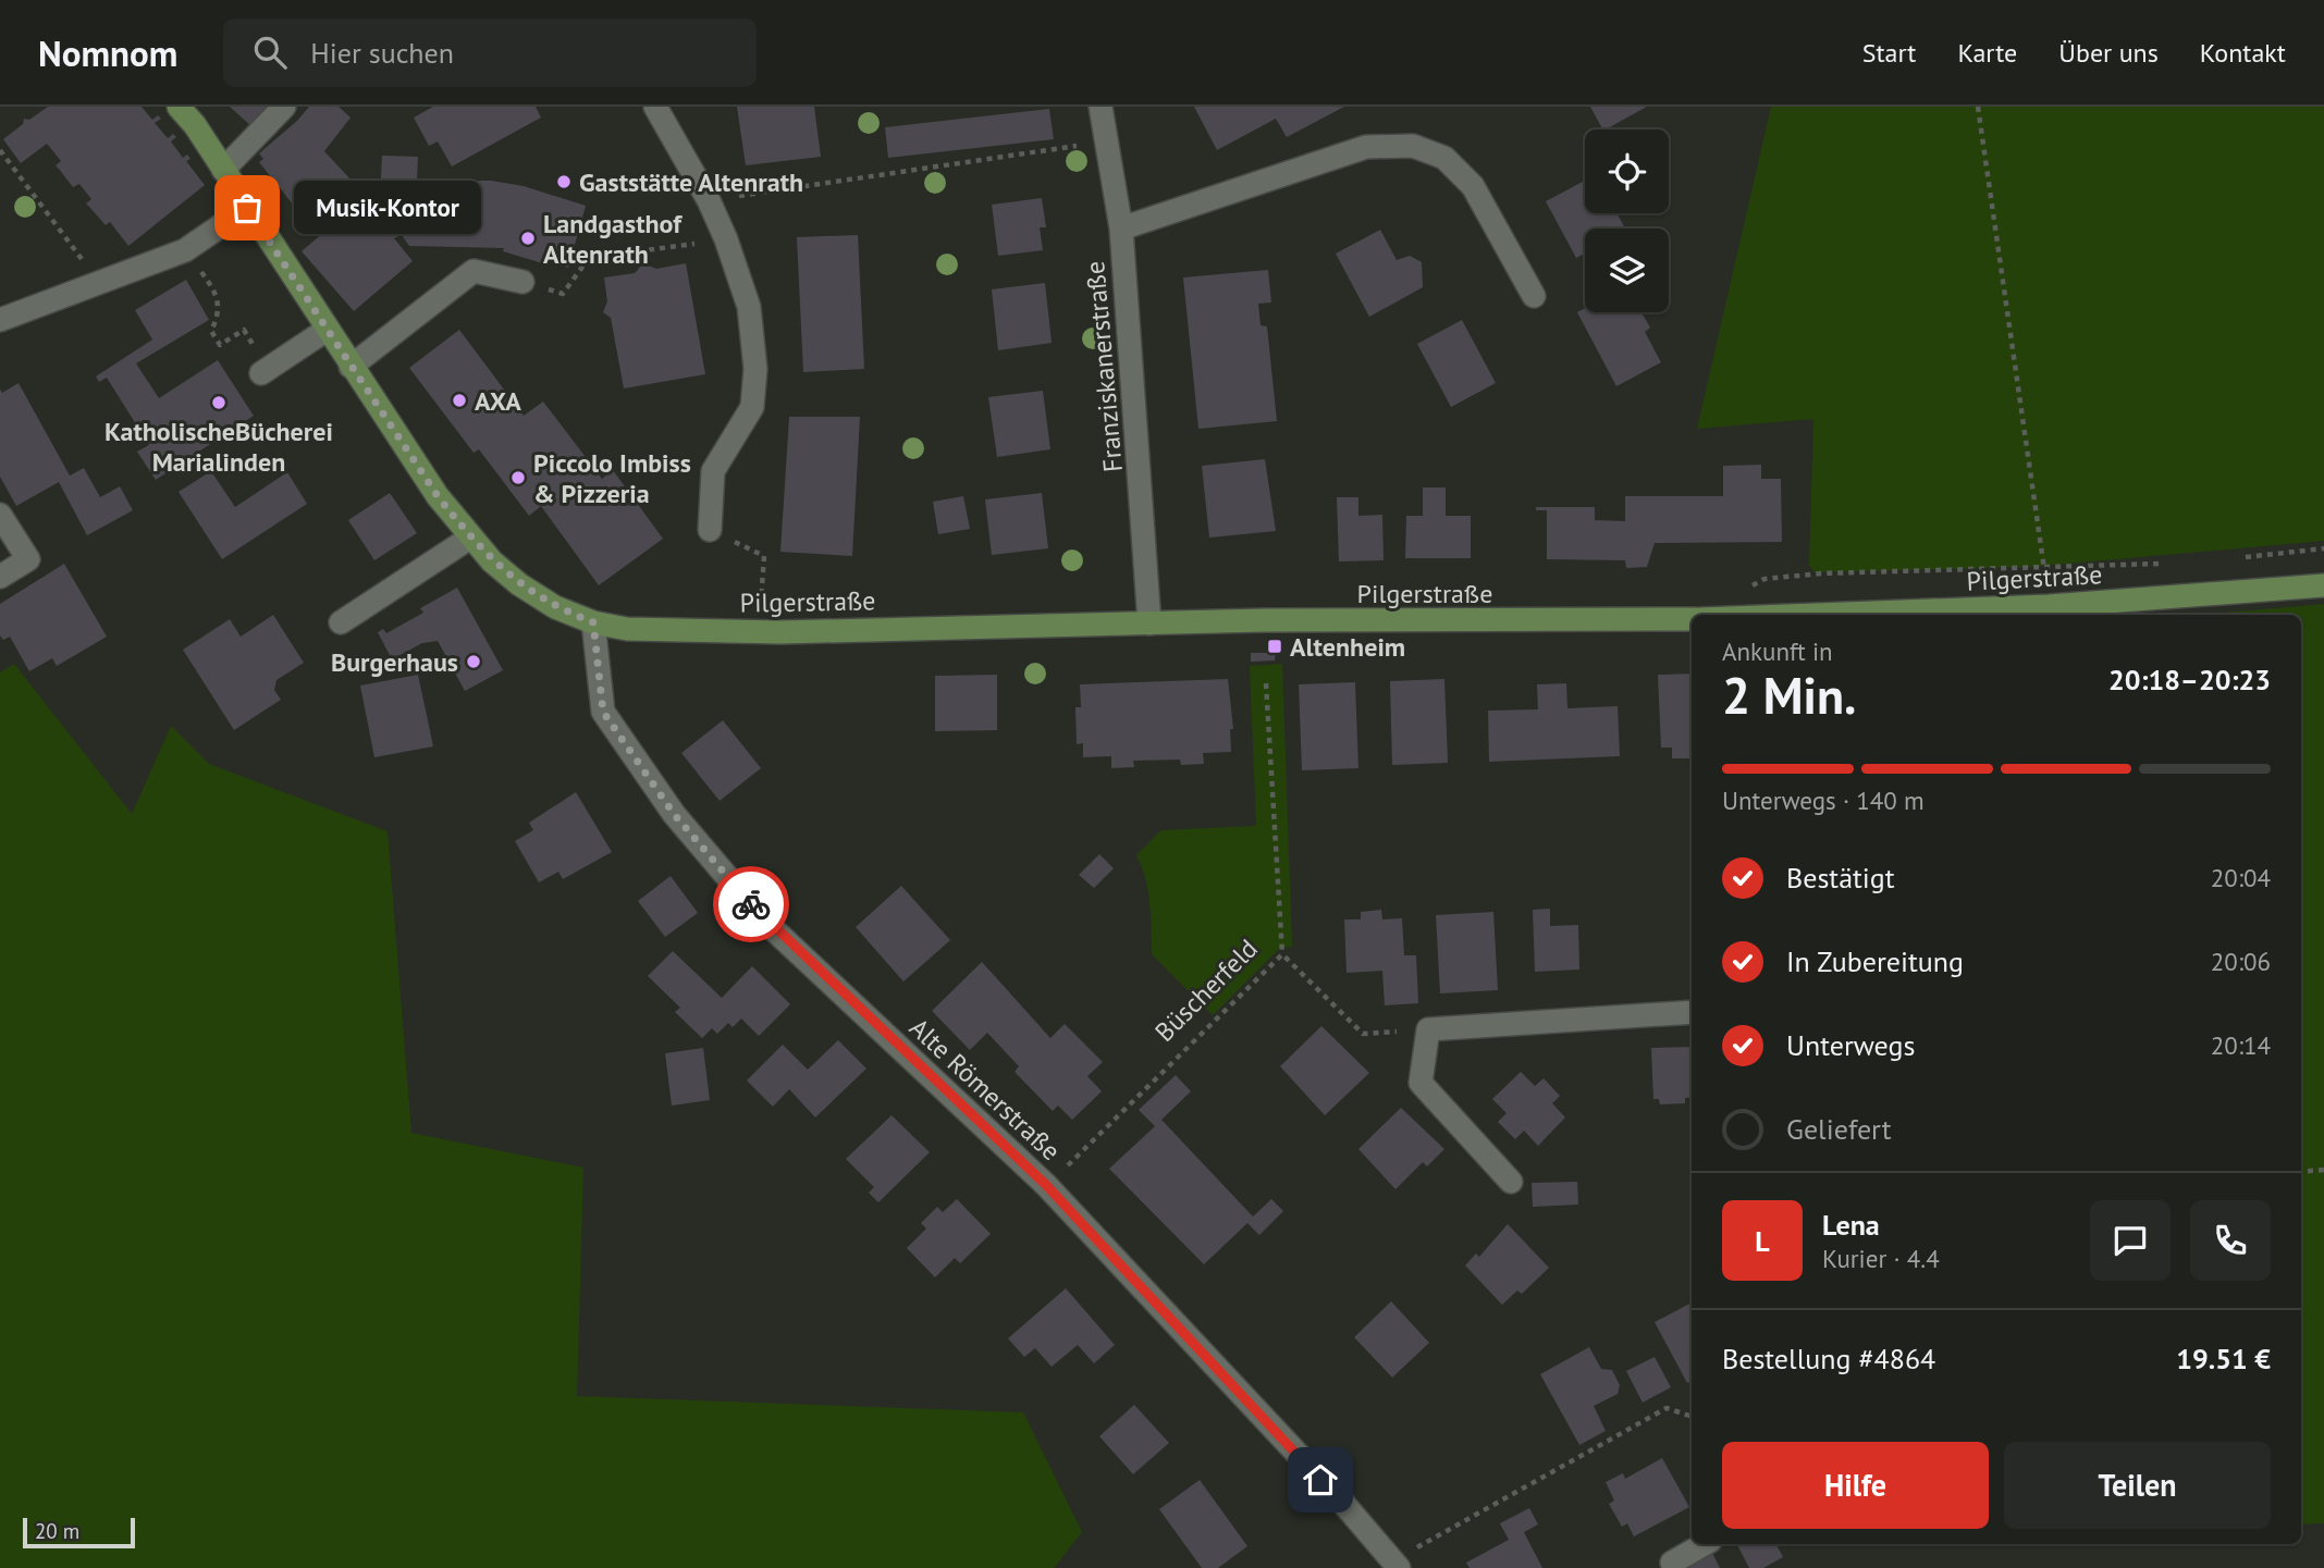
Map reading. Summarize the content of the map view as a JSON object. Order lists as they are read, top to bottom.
{
  "streets": {
    "main road": ["Pilgerstraße"],
    "street": ["Franziskanerstraße", "Alte Römerstraße"],
    "path": ["Büscherfeld"]
  },
  "crossings": [
    ["Franziskanerstraße", "Pilgerstraße"],
    ["Pilgerstraße", "Alte Römerstraße"],
    ["Büscherfeld", "Alte Römerstraße"]
  ],
  "places": {
    "other": [
      "Gaststätte Altenrath",
      "Musik-Kontor",
      "Landgasthof Altenrath",
      "AXA",
      "KatholischeBücherei Marialinden",
      "Piccolo Imbiss & Pizzeria",
      "Burgerhaus"
    ],
    "transit": ["Altenheim"]
  },
  "scale_bar": "20 m",
  "page": {
    "header": "Nomnom",
    "search": "Hier suchen",
    "nav": [
      "Start",
      "Karte",
      "Über uns",
      "Kontakt"
    ],
    "bubble": "Musik-Kontor",
    "heading": ["2 Min.", "Ankunft in", "20:18–20:23"],
    "panel": [
      "Lena",
      "Kurier · 4.4",
      "Bestellung #4864",
      "19.51 €"
    ],
    "bar": "Unterwegs · 140 m",
    "list": [
      ["Bestätigt", "20:04"],
      ["In Zubereitung", "20:06"],
      ["Unterwegs", "20:14"],
      "Geliefert"
    ],
    "round": "L",
    "buttons": ["Hilfe", "Teilen"],
    "scale": "20 m"
  }
}
